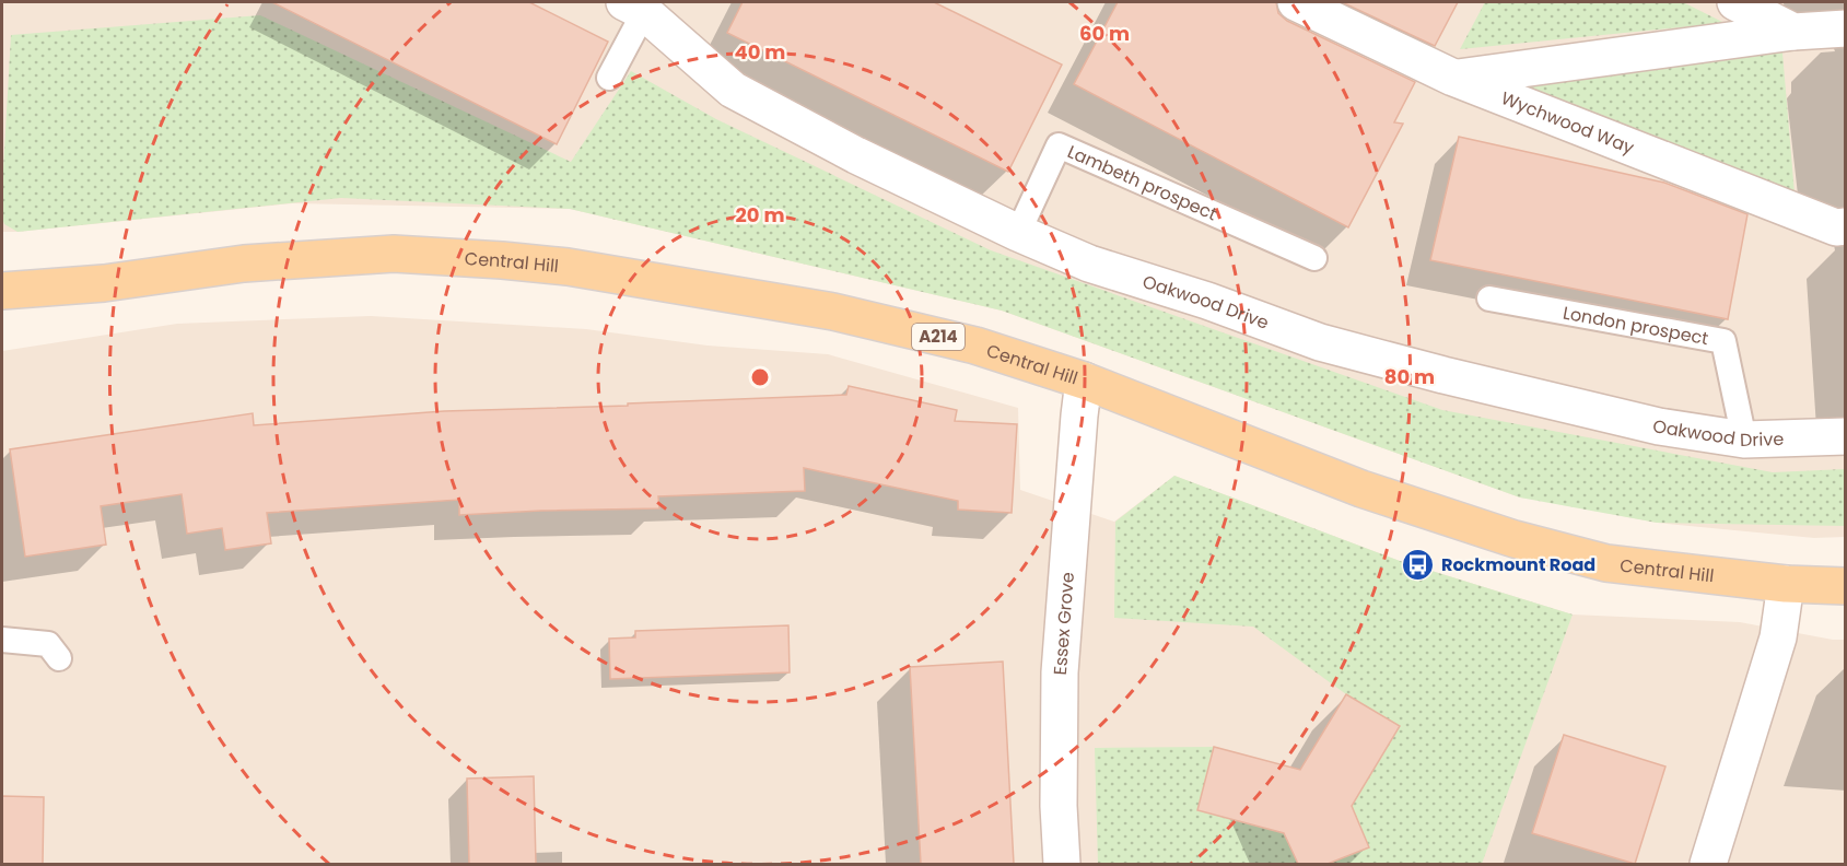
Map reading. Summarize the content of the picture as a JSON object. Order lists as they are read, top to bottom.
{
  "streets": {
    "main road": ["Central Hill", "A214"],
    "street": ["Wychwood Way", "Oakwood Drive", "Essex Grove"],
    "lane": ["Lambeth prospect", "London prospect"]
  },
  "crossings": [
    ["Lambeth prospect", "Oakwood Drive"],
    ["Central Hill", "Essex Grove"],
    ["Oakwood Drive", "London prospect"]
  ],
  "places": {
    "bus stop": ["Rockmount Road"]
  },
  "rings": [
    "60 m",
    "40 m",
    "20 m",
    "80 m"
  ]
}
